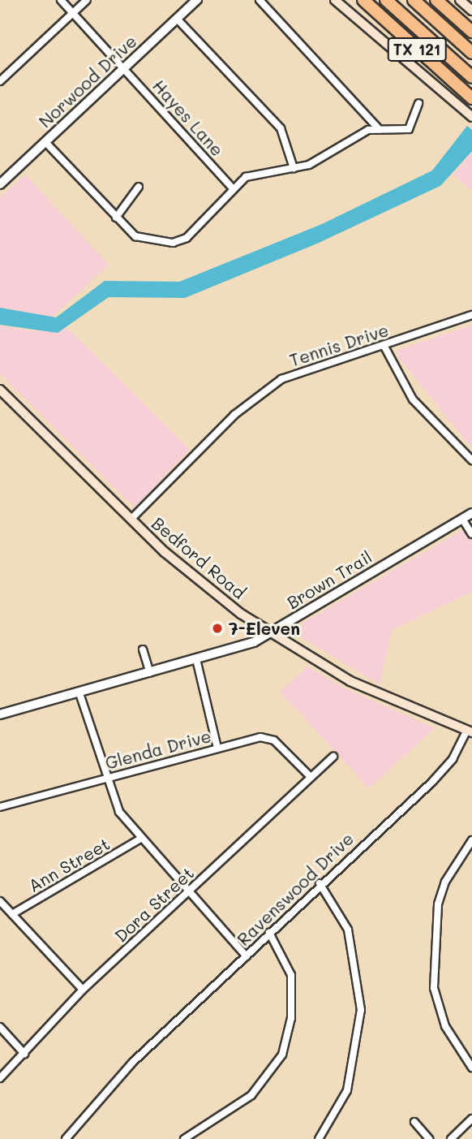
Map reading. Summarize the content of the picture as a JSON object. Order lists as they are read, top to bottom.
{
  "streets": {
    "highway": ["TX 121"],
    "main road": ["Bedford Road"],
    "street": [
      "Norwood Drive",
      "Hayes Lane",
      "Tennis Drive",
      "Brown Trail",
      "Glenda Drive",
      "Ann Street",
      "Ravenswood Drive",
      "Dora Street"
    ]
  },
  "crossings": [
    ["Norwood Drive", "Hayes Lane"],
    ["Tennis Drive", "Bedford Road"],
    ["Bedford Road", "Brown Trail"],
    ["Bedford Road", "Ravenswood Drive"],
    ["Glenda Drive", "Dora Street"]
  ],
  "places": ["7-Eleven"]
}
